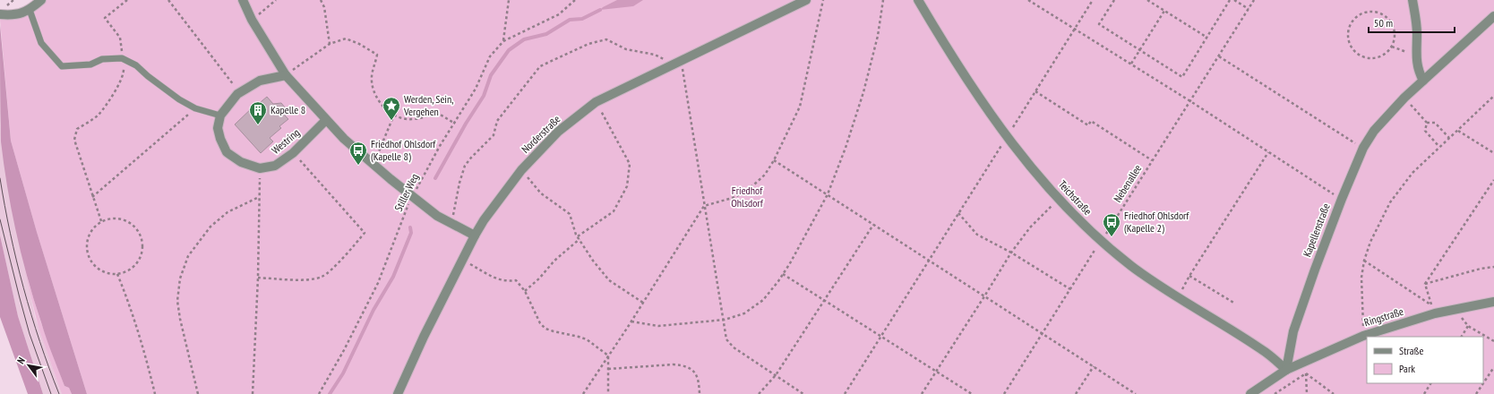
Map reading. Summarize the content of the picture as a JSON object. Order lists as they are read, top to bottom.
{
  "streets": {
    "street": [
      "Norderstraße",
      "Westring",
      "Teichstraße",
      "Kapellenstraße",
      "Ringstraße"
    ],
    "path": ["Nebenallee", "Stiller Weg"]
  },
  "crossings": [
    ["Nebenallee", "Teichstraße"],
    ["Teichstraße", "Kapellenstraße"],
    ["Teichstraße", "Ringstraße"],
    ["Kapellenstraße", "Ringstraße"]
  ],
  "parks": ["Friedhof Ohlsdorf"],
  "places": {
    "place": ["Werden, Sein, Vergehen"],
    "building": ["Kapelle 8"],
    "bus stop": ["Friedhof Ohlsdorf (Kapelle 8)", "Friedhof Ohlsdorf (Kapelle 2)"]
  },
  "legend": ["Straße", "Park"],
  "scale_bar": "50 m",
  "north": "top left"
}
